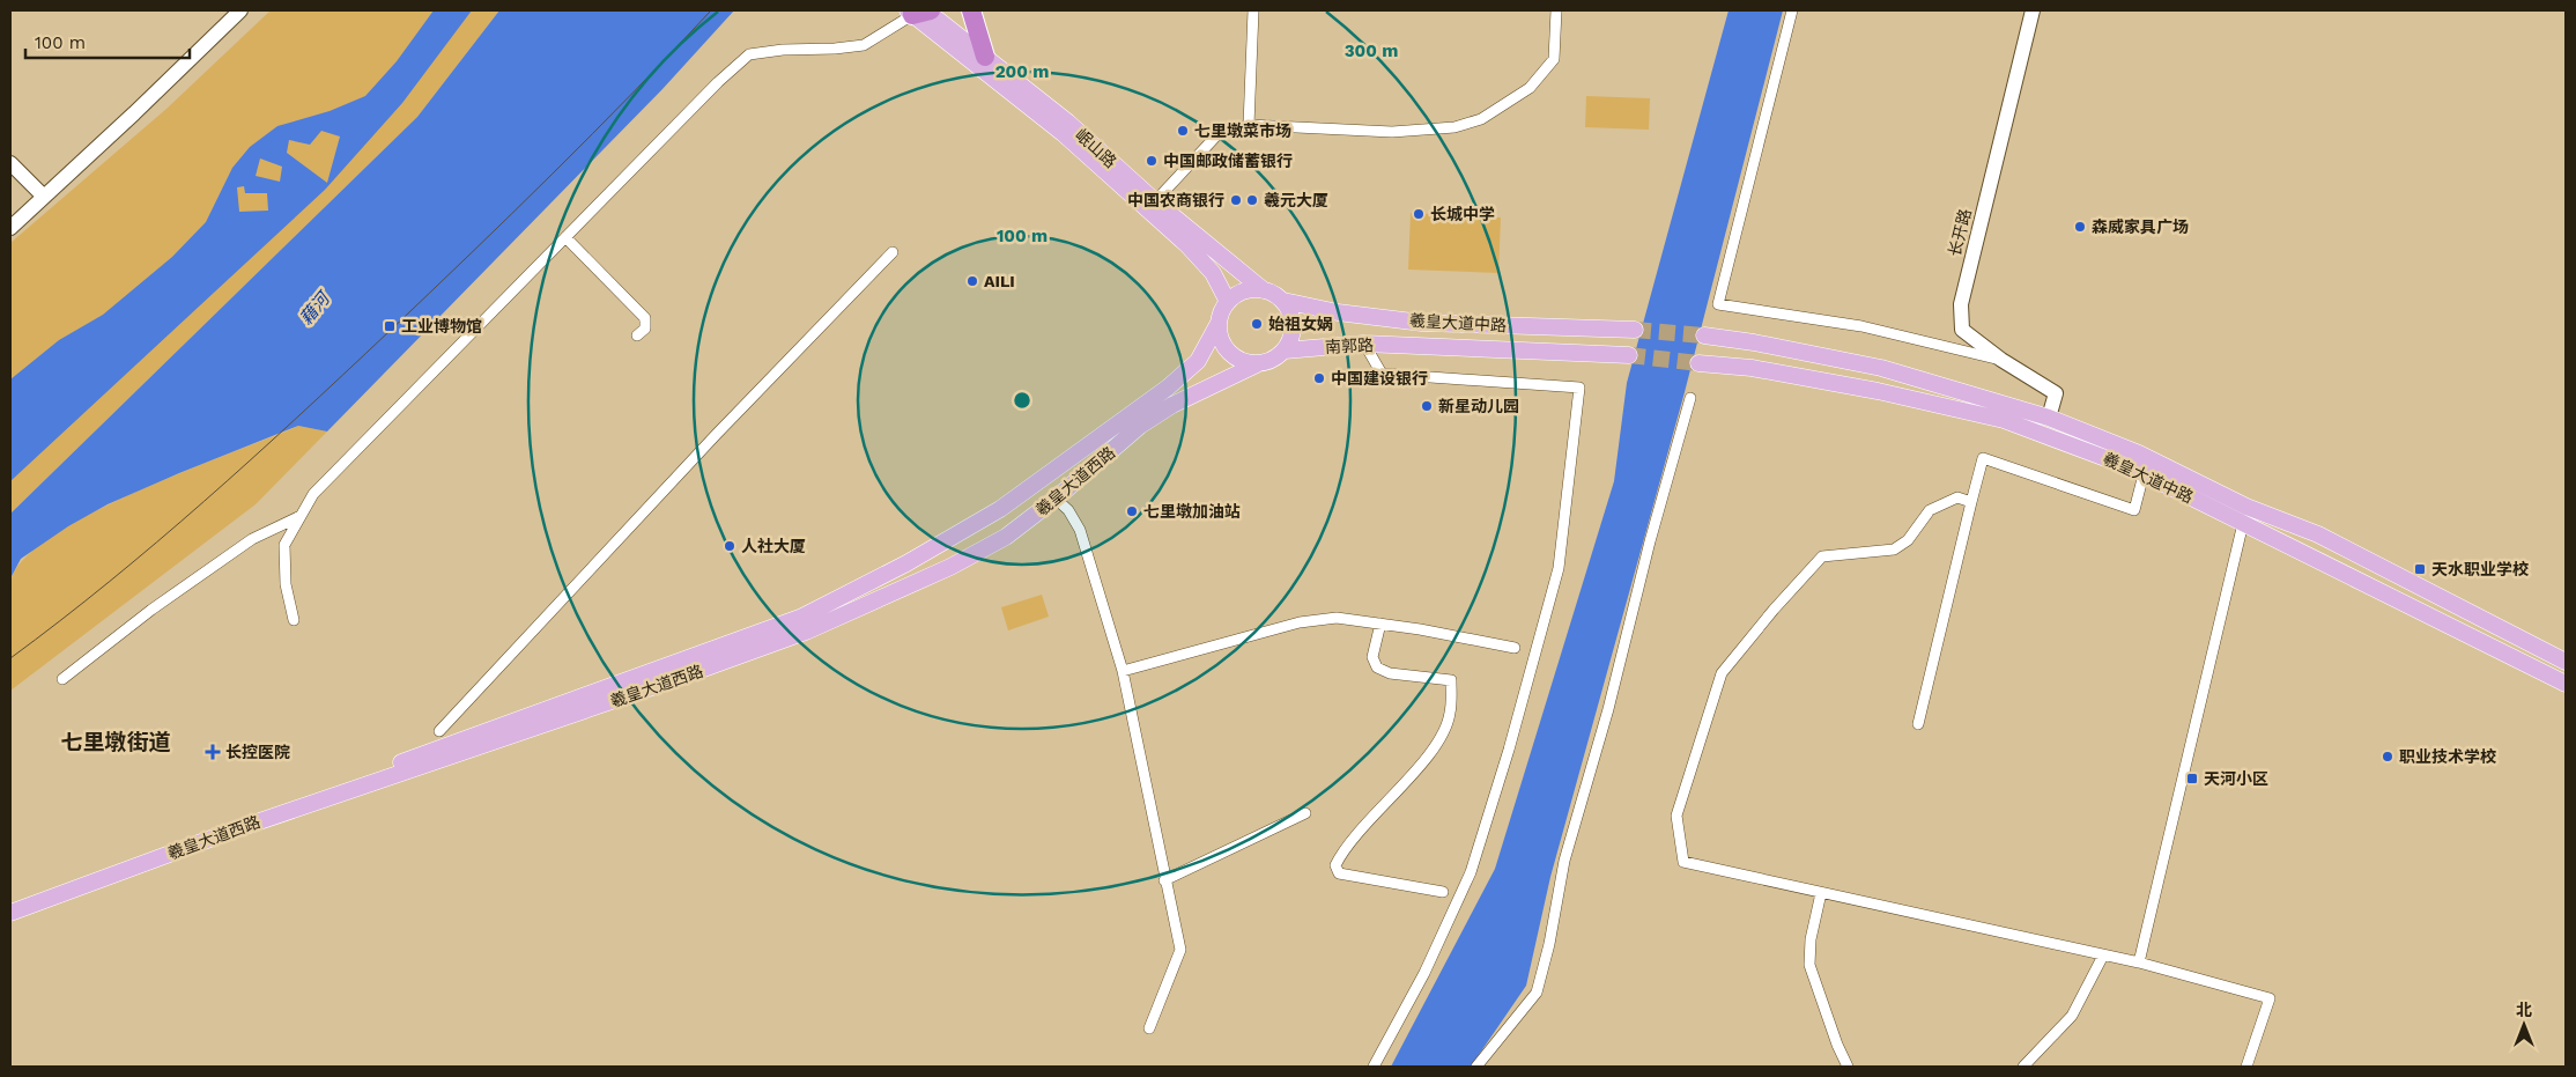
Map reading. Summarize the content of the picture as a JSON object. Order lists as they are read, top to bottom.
{
  "streets": {
    "main road": [
      "岷山路",
      "羲皇大道中路",
      "南郭路",
      "羲皇大道西路"
    ],
    "street": ["长开路"]
  },
  "crossings": [
    ["岷山路", "羲皇大道中路"],
    ["岷山路", "南郭路"],
    ["岷山路", "羲皇大道西路"],
    ["长开路", "羲皇大道中路"],
    ["羲皇大道中路", "南郭路"],
    ["羲皇大道中路", "羲皇大道西路"],
    ["南郭路", "羲皇大道西路"]
  ],
  "districts": ["七里墩街道"],
  "water": ["藉河"],
  "places": {
    "other": [
      "七里墩菜市场",
      "中国邮政储蓄银行",
      "中国农商银行",
      "羲元大厦",
      "长城中学",
      "森威家具广场",
      "AILI",
      "始祖女娲",
      "中国建设银行",
      "新星动儿园",
      "七里墩加油站",
      "人社大厦",
      "职业技术学校"
    ],
    "transit": ["工业博物馆", "天水职业学校", "天河小区"],
    "health": ["长控医院"]
  },
  "scale_bar": "100 m",
  "north": "top",
  "rings": ["300 m", "200 m", "100 m"]
}
